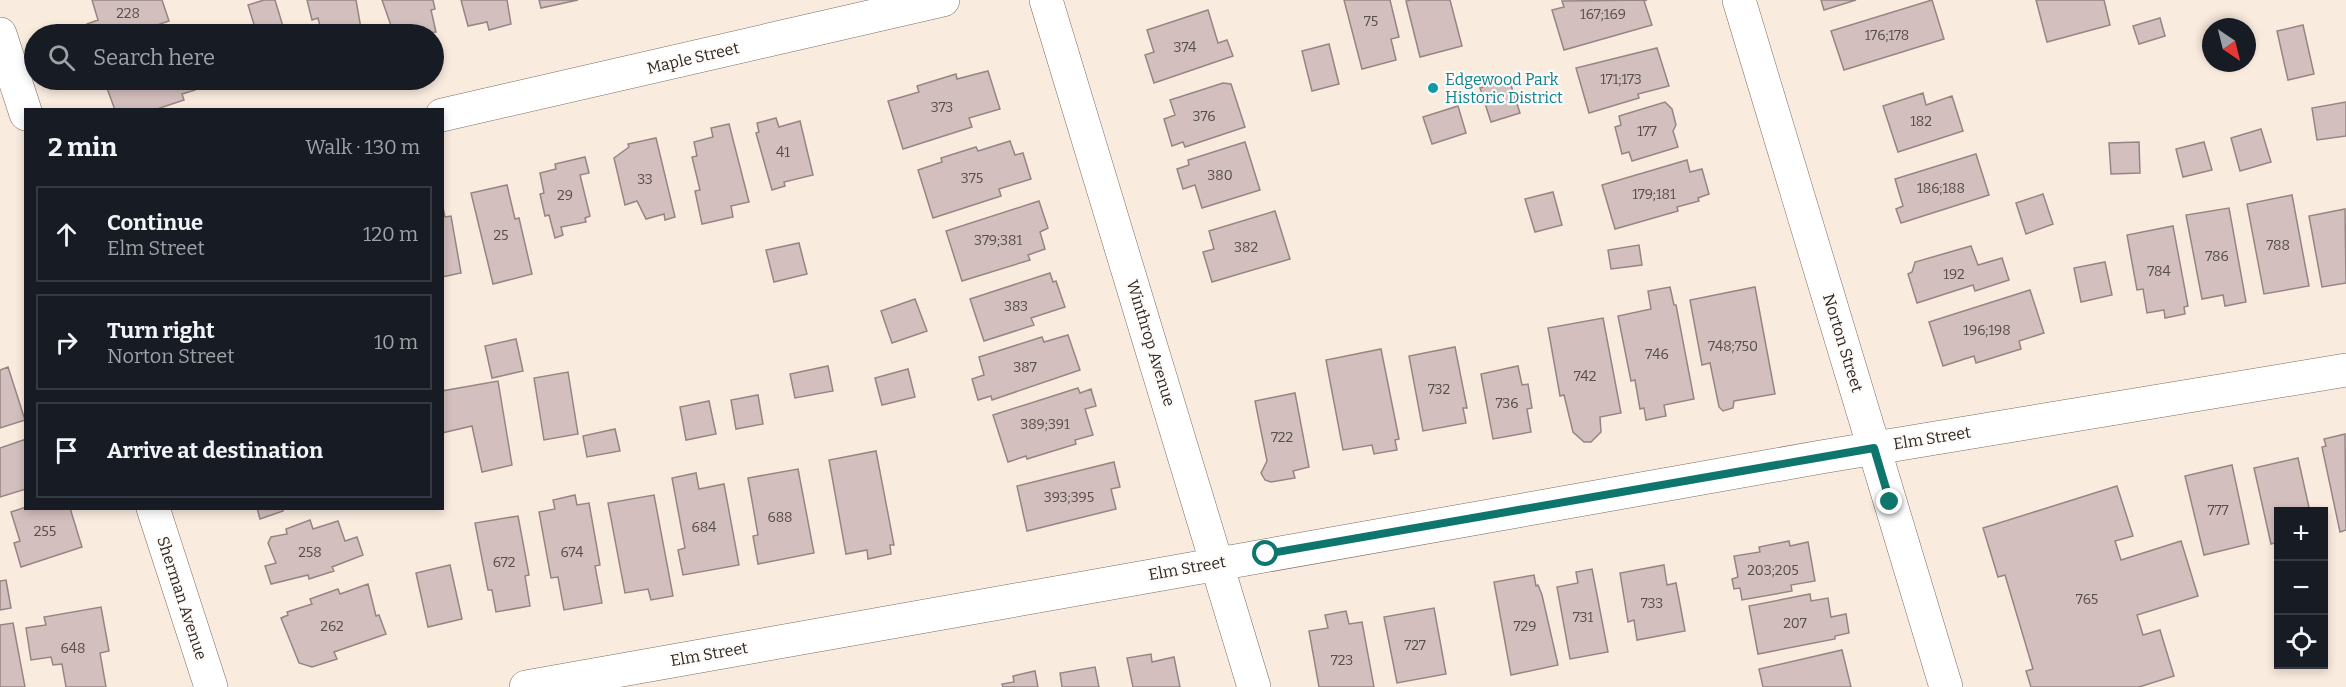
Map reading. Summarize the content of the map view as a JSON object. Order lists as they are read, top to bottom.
{
  "streets": {
    "street": [
      "Maple Street",
      "Winthrop Avenue",
      "Norton Street",
      "Elm Street",
      "Sherman Avenue"
    ]
  },
  "crossings": [
    ["Winthrop Avenue", "Elm Street"],
    ["Norton Street", "Elm Street"]
  ],
  "places": ["Edgewood Park Historic District"],
  "house_numbers": [
    "228",
    "167;169",
    "75",
    "176;178",
    "374",
    "171;173",
    "373",
    "376",
    "182",
    "177",
    "41",
    "380",
    "375",
    "33",
    "186;188",
    "179;181",
    "29",
    "25",
    "379;381",
    "788",
    "382",
    "786",
    "784",
    "192",
    "383",
    "196;198",
    "748;750",
    "746",
    "387",
    "742",
    "732",
    "736",
    "389;391",
    "722",
    "393;395",
    "777",
    "688",
    "684",
    "255",
    "258",
    "674",
    "672",
    "203;205",
    "765",
    "733",
    "731",
    "207",
    "262",
    "729",
    "727",
    "648",
    "723"
  ],
  "north": "bottom right",
  "page": {
    "search": "Search here",
    "heading": ["2 min", "Walk · 130 m"],
    "list": [
      ["Continue", "Elm Street", "120 m"],
      ["Turn right", "Norton Street", "10 m"],
      "Arrive at destination"
    ],
    "map_buttons": ["+", "−"]
  }
}
